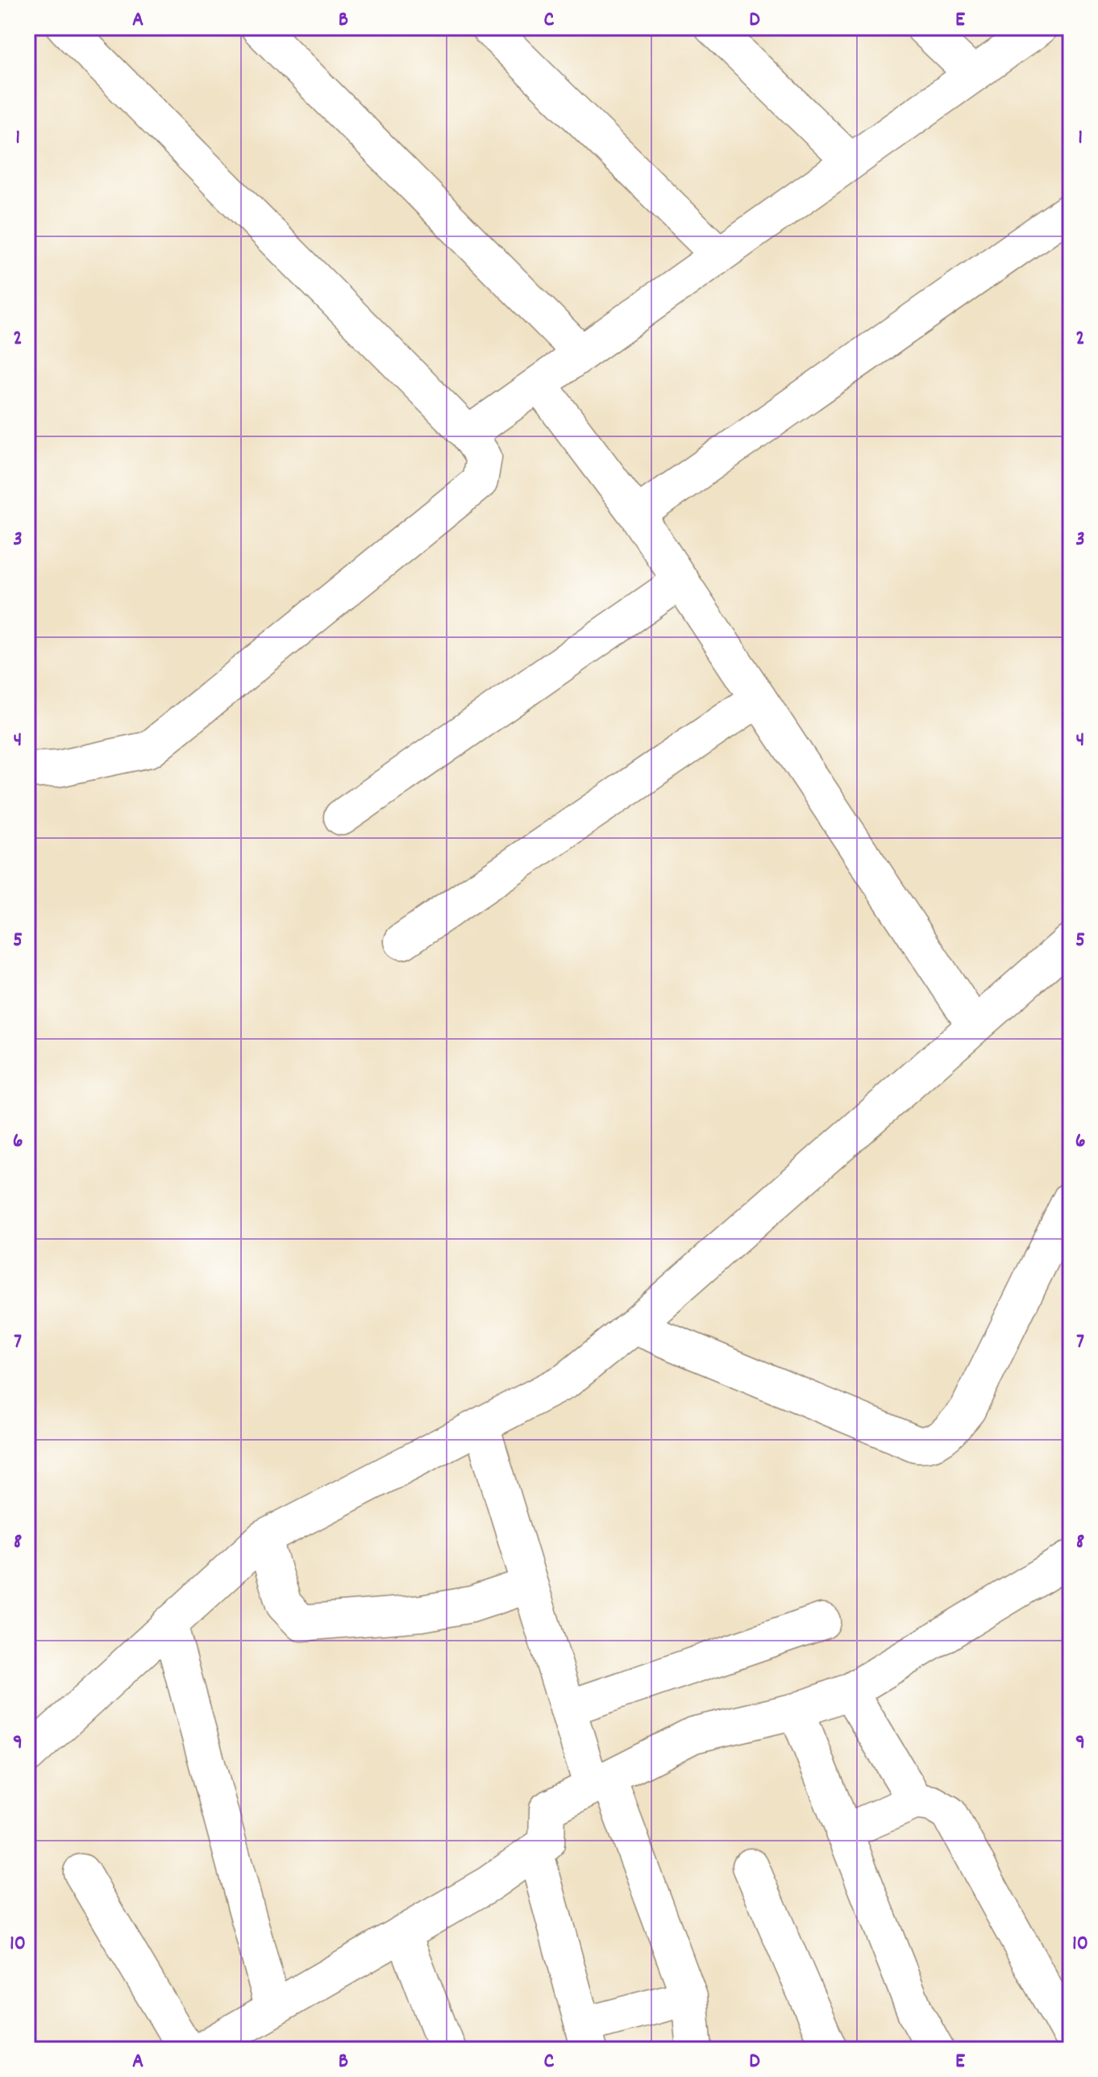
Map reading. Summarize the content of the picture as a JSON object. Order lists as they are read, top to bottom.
{
  "grid": {
    "columns": [
      "A",
      "B",
      "C",
      "D",
      "E"
    ],
    "rows": [
      "1",
      "2",
      "3",
      "4",
      "5",
      "6",
      "7",
      "8",
      "9",
      "10"
    ]
  }
}
